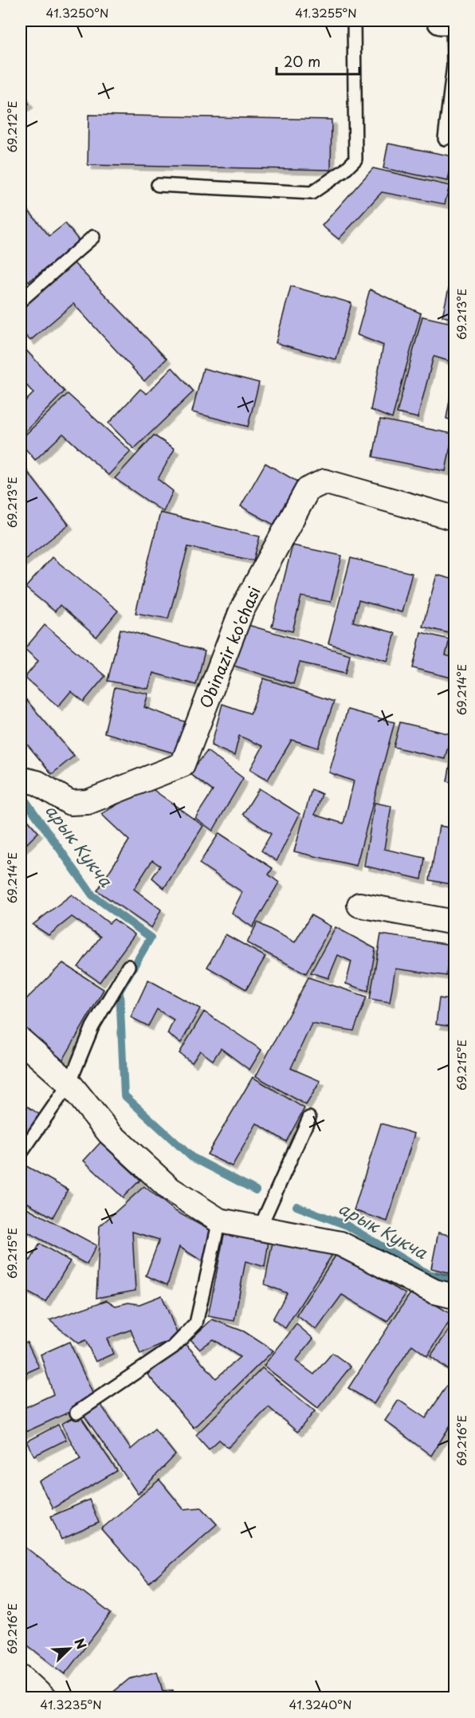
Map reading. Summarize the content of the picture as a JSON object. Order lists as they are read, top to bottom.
{
  "streets": {
    "street": ["Obinazir ko'chasi"]
  },
  "water": ["арык Кукча"],
  "scale_bar": "20 m",
  "north": "top right",
  "coordinates": [
    "41.3250°N",
    "41.3255°N",
    "69.212°E",
    "69.213°E",
    "69.214°E",
    "69.215°E",
    "69.216°E",
    "41.3235°N",
    "41.3240°N"
  ]
}
